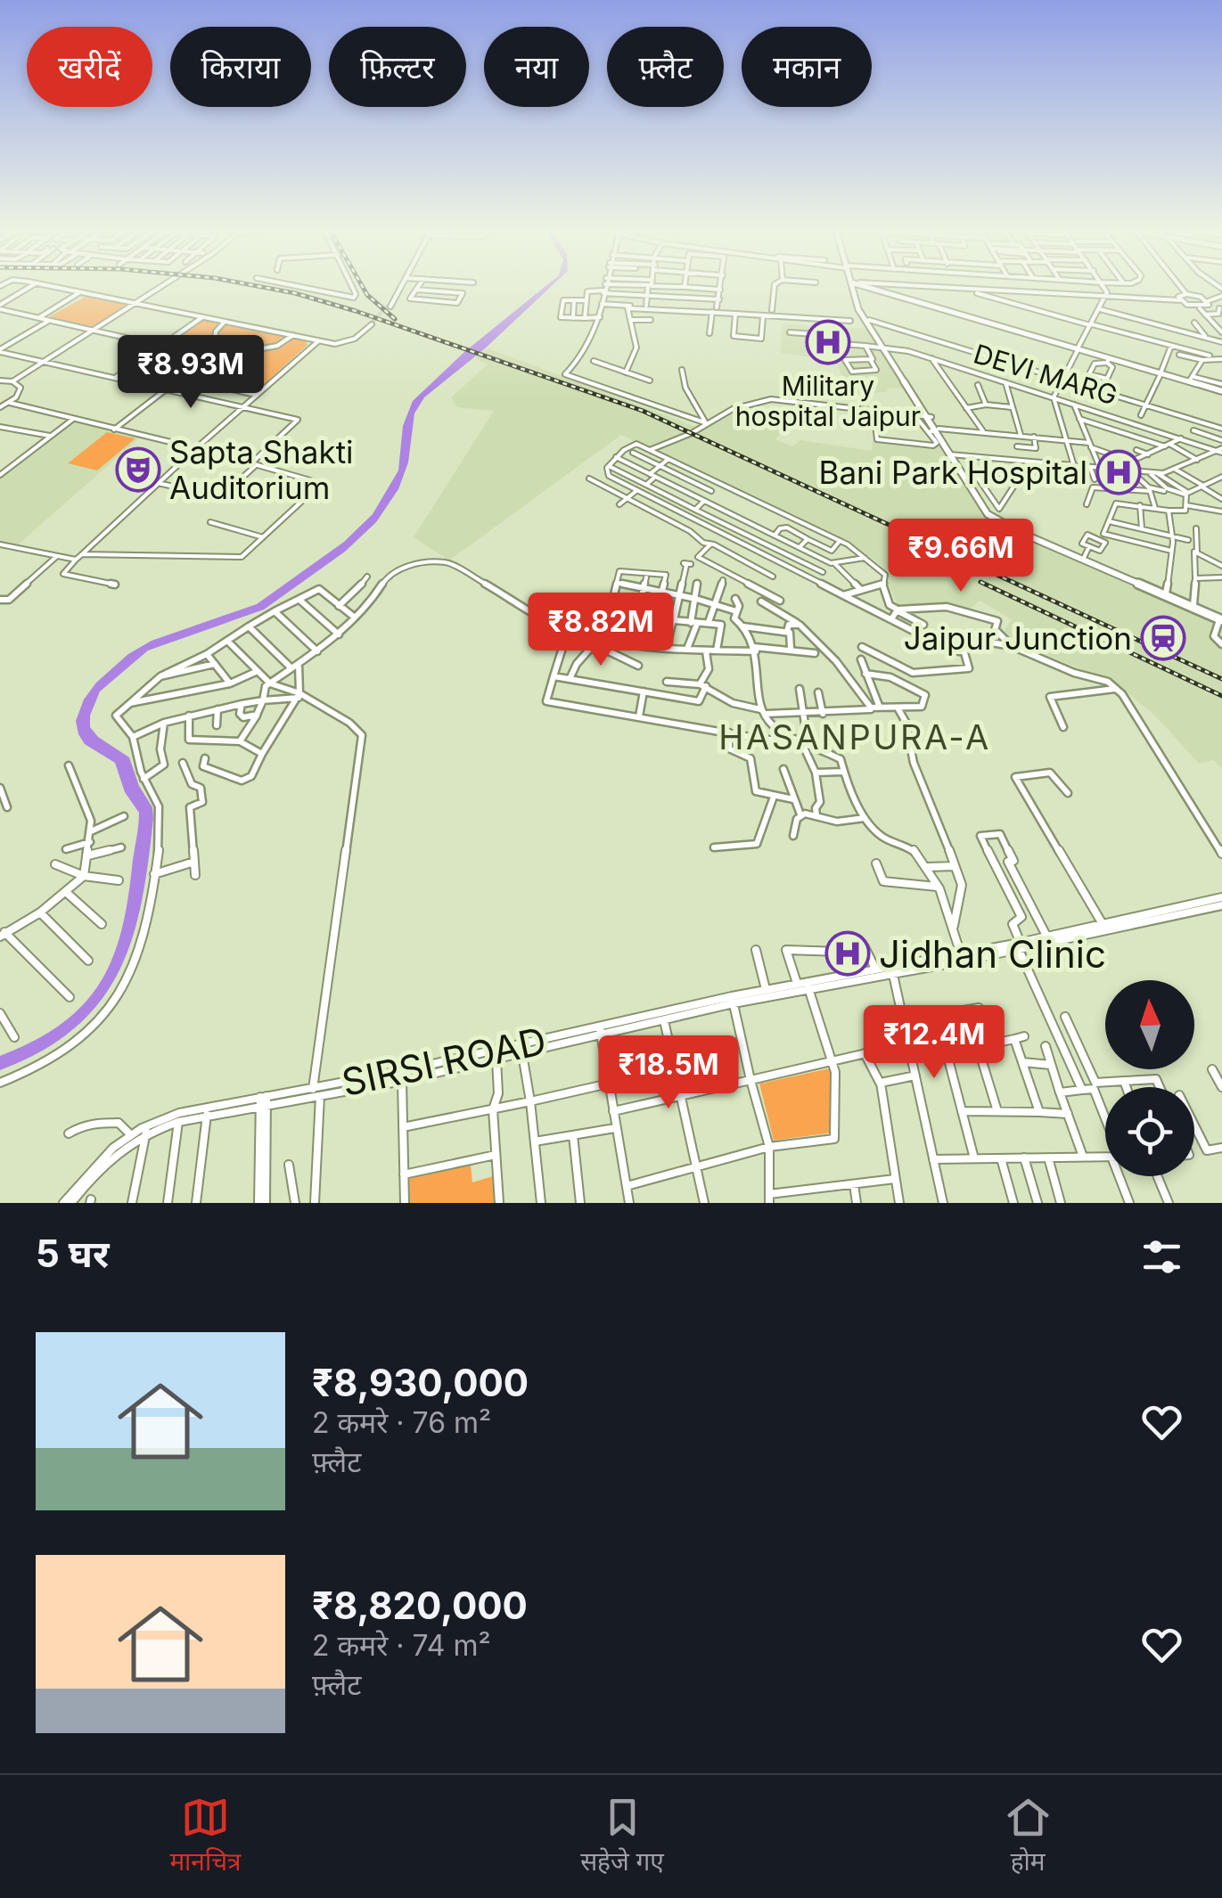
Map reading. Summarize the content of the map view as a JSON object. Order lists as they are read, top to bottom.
{
  "streets": {
    "street": ["DEVI MARG", "SIRSI ROAD"]
  },
  "districts": ["HASANPURA-A"],
  "places": {
    "hospital": ["Military hospital Jaipur", "Bani Park Hospital", "Jidhan Clinic"],
    "theatre": ["Sapta Shakti Auditorium"],
    "station": ["Jaipur Junction"]
  },
  "north": "top",
  "page": {
    "chip": [
      "खरीदें",
      "किराया",
      "फ़िल्टर",
      "नया",
      "फ़्लैट",
      "मकान"
    ],
    "price": [
      "₹8.93M",
      "₹9.66M",
      "₹8.82M",
      "₹12.4M",
      "₹18.5M"
    ],
    "heading": "5 घर",
    "list": [
      {
        "name": "₹8,930,000",
        "note": "2 कमरे · 76 m² · फ़्लैट"
      },
      {
        "name": "₹8,820,000",
        "note": "2 कमरे · 74 m² · फ़्लैट"
      }
    ],
    "tabs": ["मानचित्र", "सहेजे गए", "होम"]
  }
}
